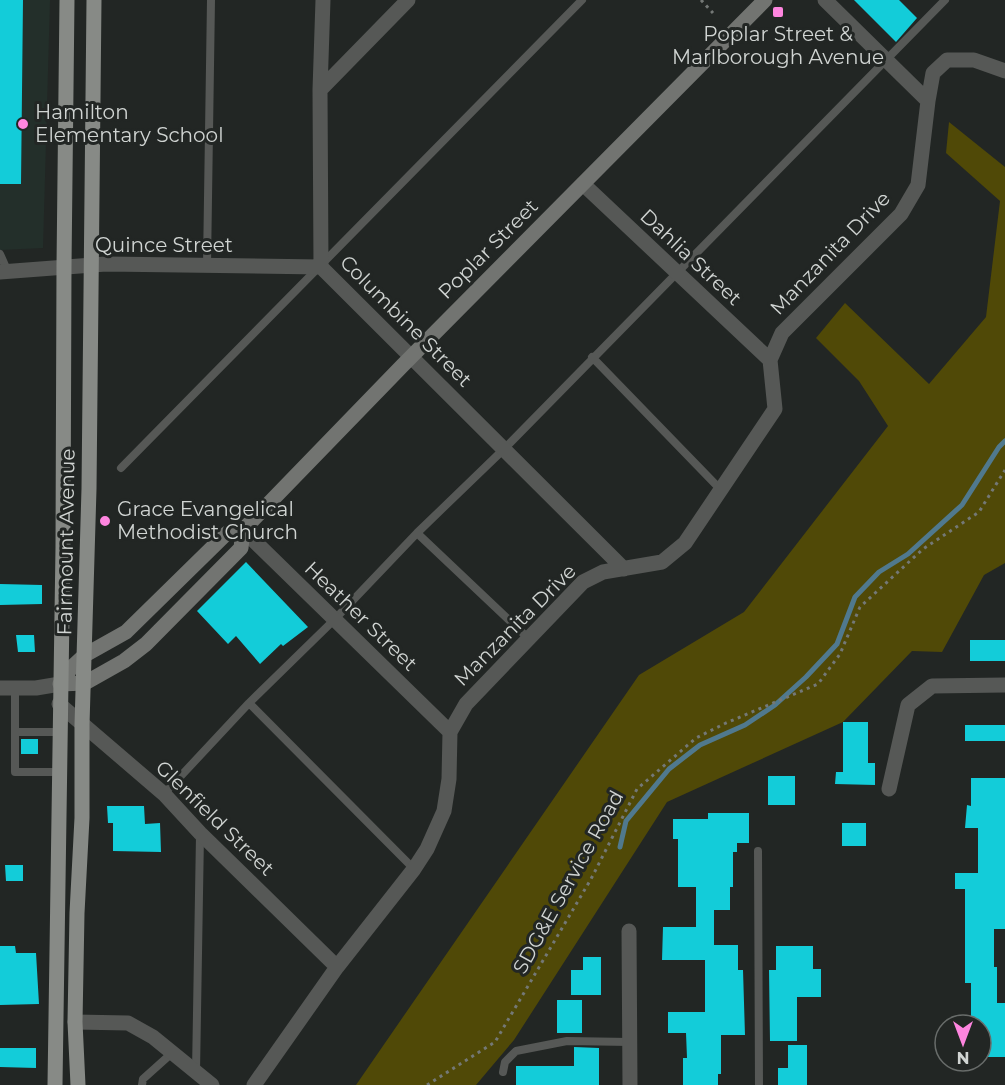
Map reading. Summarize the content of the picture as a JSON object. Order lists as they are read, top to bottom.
{
  "streets": {
    "main road": ["Fairmount Avenue"],
    "street": [
      "Quince Street",
      "Poplar Street",
      "Manzanita Drive",
      "Dahlia Street",
      "Columbine Street",
      "Heather Street",
      "Glenfield Street"
    ],
    "path": ["SDG&E Service Road"]
  },
  "crossings": [
    ["Quince Street", "Columbine Street"],
    ["Quince Street", "Fairmount Avenue"],
    ["Poplar Street", "Dahlia Street"],
    ["Poplar Street", "Columbine Street"],
    ["Poplar Street", "Fairmount Avenue"],
    ["Poplar Street", "Heather Street"],
    ["Manzanita Drive", "Dahlia Street"],
    ["Manzanita Drive", "Columbine Street"],
    ["Manzanita Drive", "Heather Street"],
    ["Manzanita Drive", "Glenfield Street"],
    ["Fairmount Avenue", "Glenfield Street"]
  ],
  "places": {
    "transit": ["Poplar Street & Marlborough Avenue"],
    "other": ["Hamilton Elementary School", "Grace Evangelical Methodist Church"]
  },
  "north": "bottom"
}
